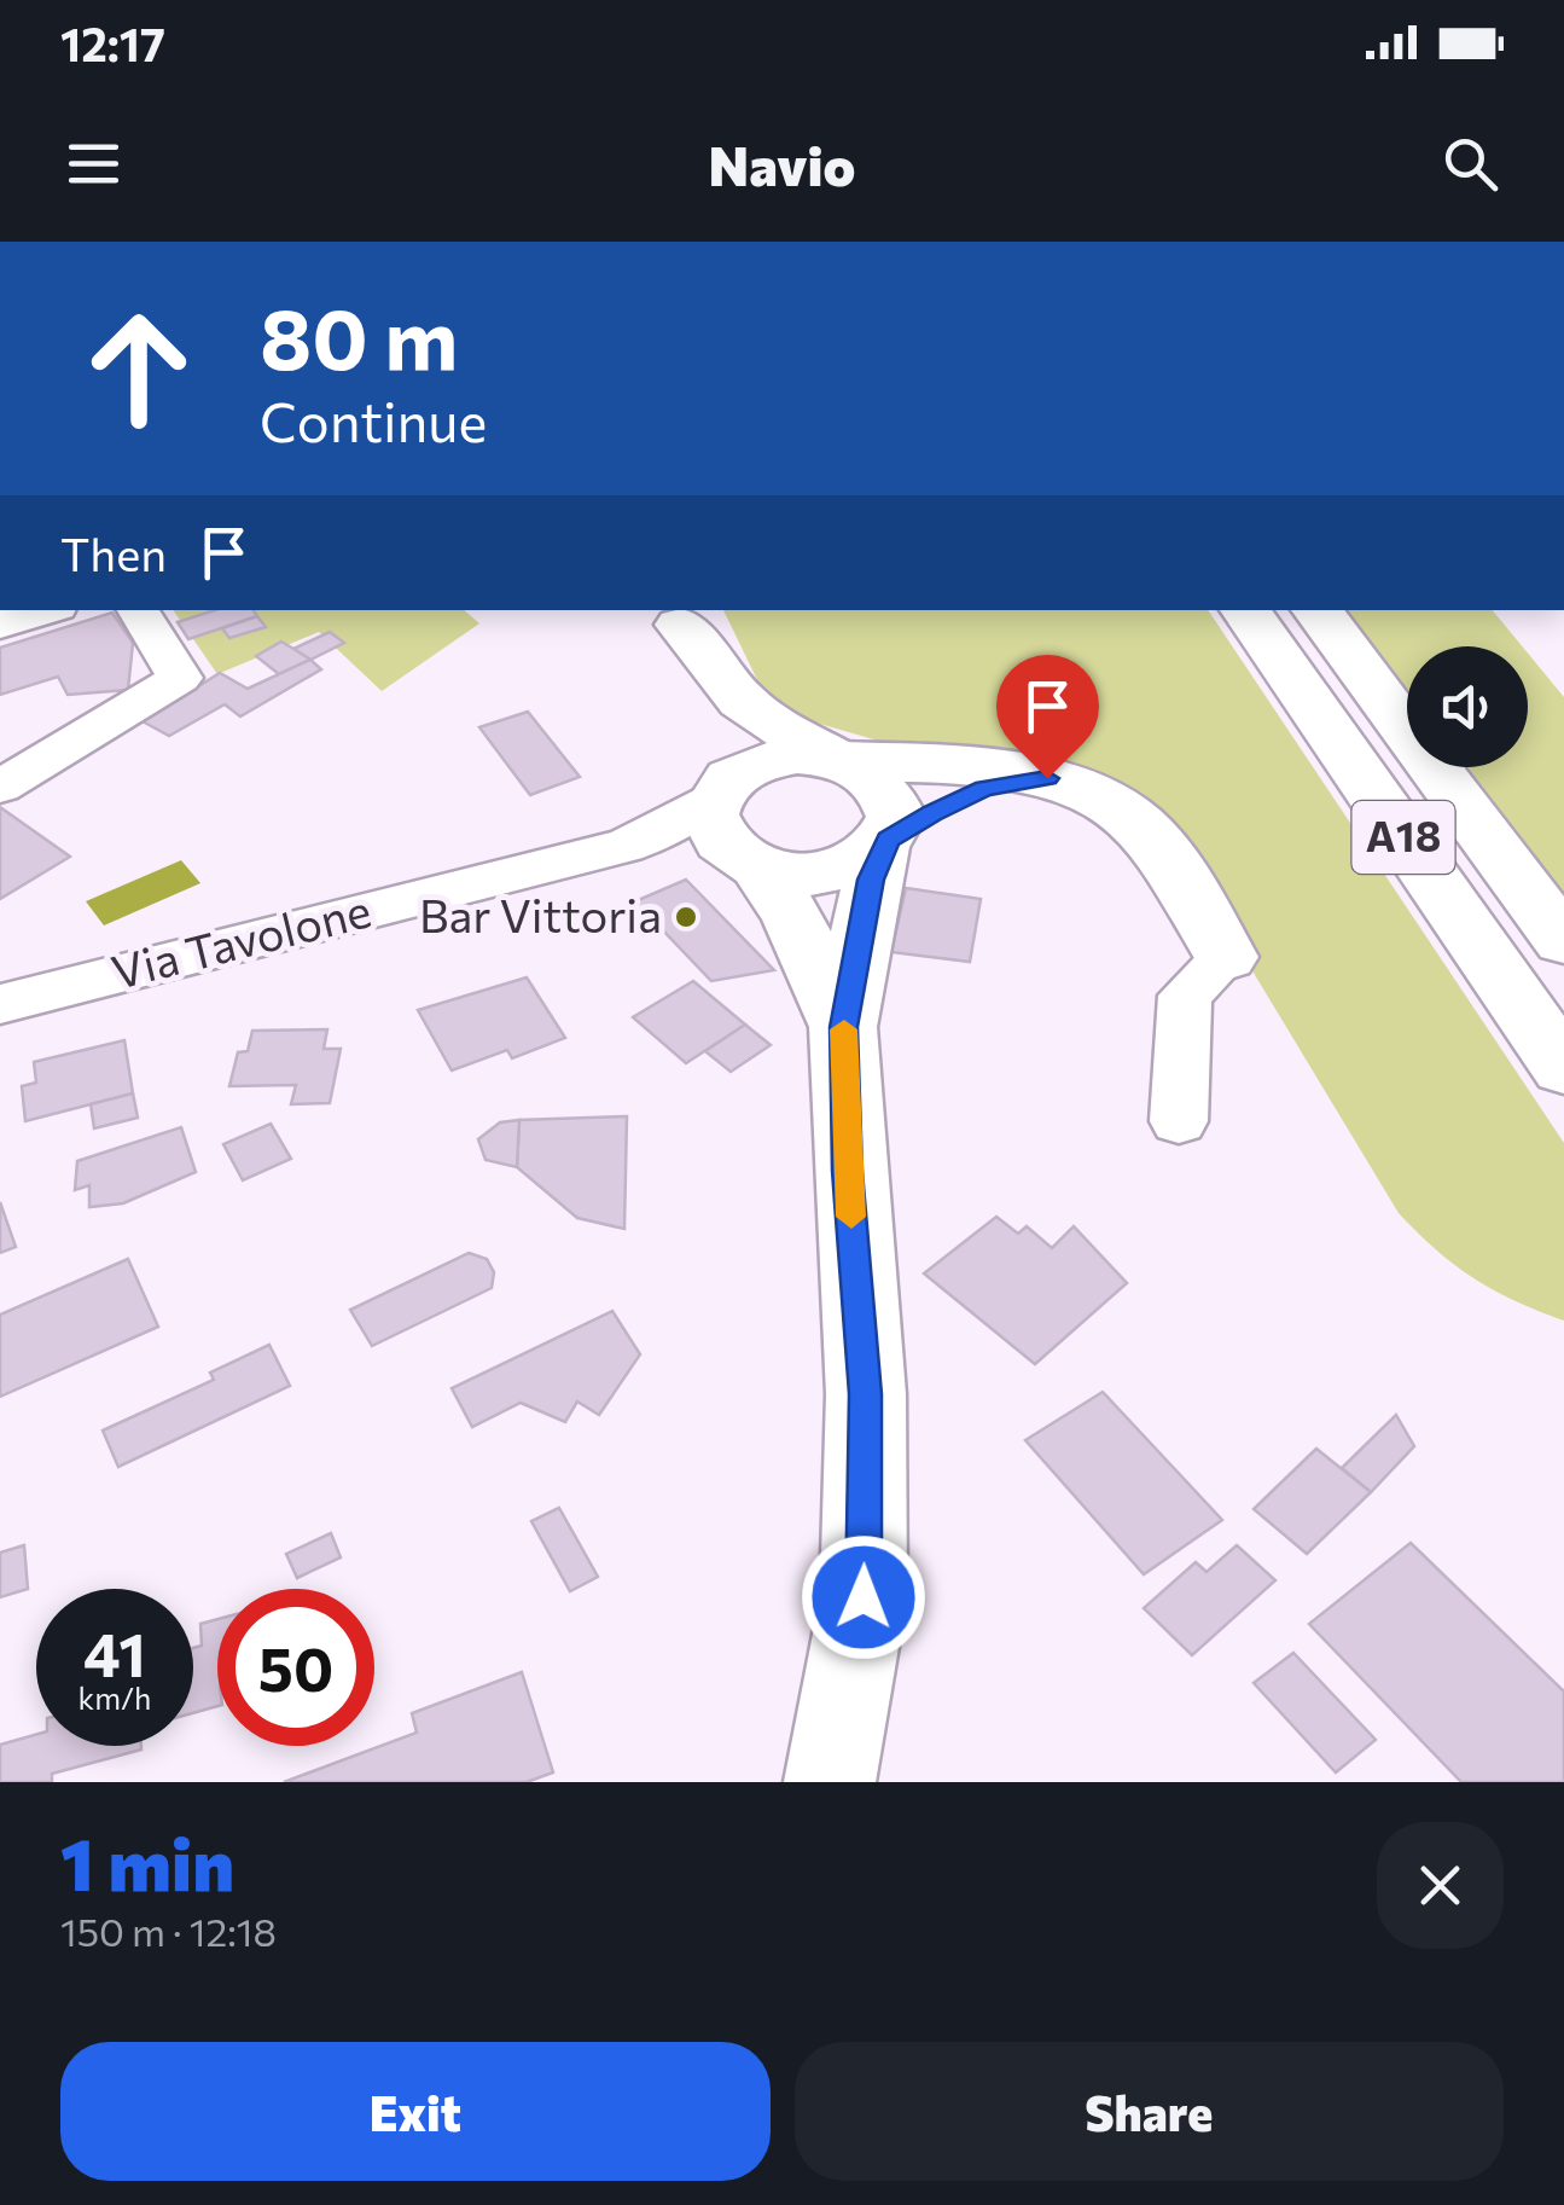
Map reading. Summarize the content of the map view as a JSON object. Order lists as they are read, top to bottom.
{
  "streets": {
    "main road": ["A18"],
    "street": ["Via Tavolone"]
  },
  "places": ["Bar Vittoria"],
  "page": {
    "status": "12:17",
    "header": "Navio",
    "turn": ["80 m", "Continue"],
    "then": "Then",
    "speed": "41 km/h",
    "limit": "50",
    "heading": ["1 min", "150 m · 12:18"],
    "buttons": ["Exit", "Share"]
  }
}
